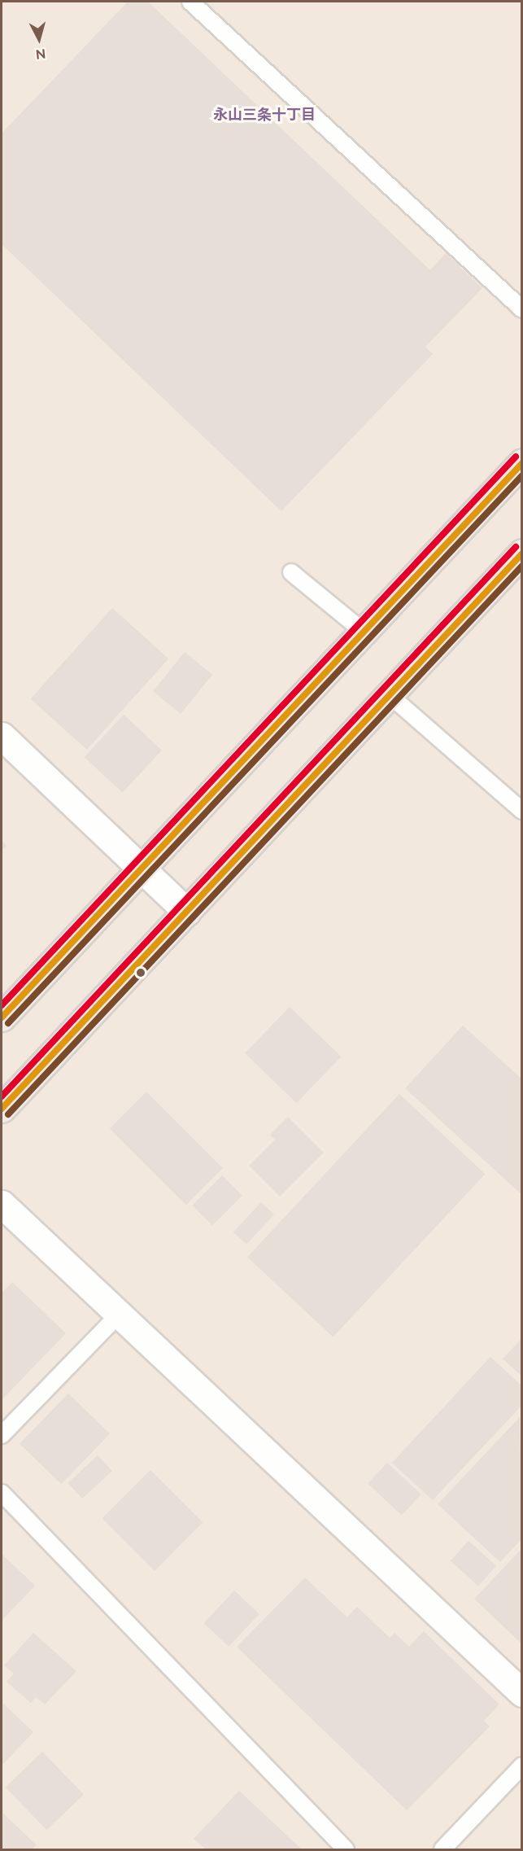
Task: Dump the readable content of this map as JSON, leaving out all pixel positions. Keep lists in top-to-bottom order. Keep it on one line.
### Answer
{"districts":["永山三条十丁目"],"north":"bottom"}
